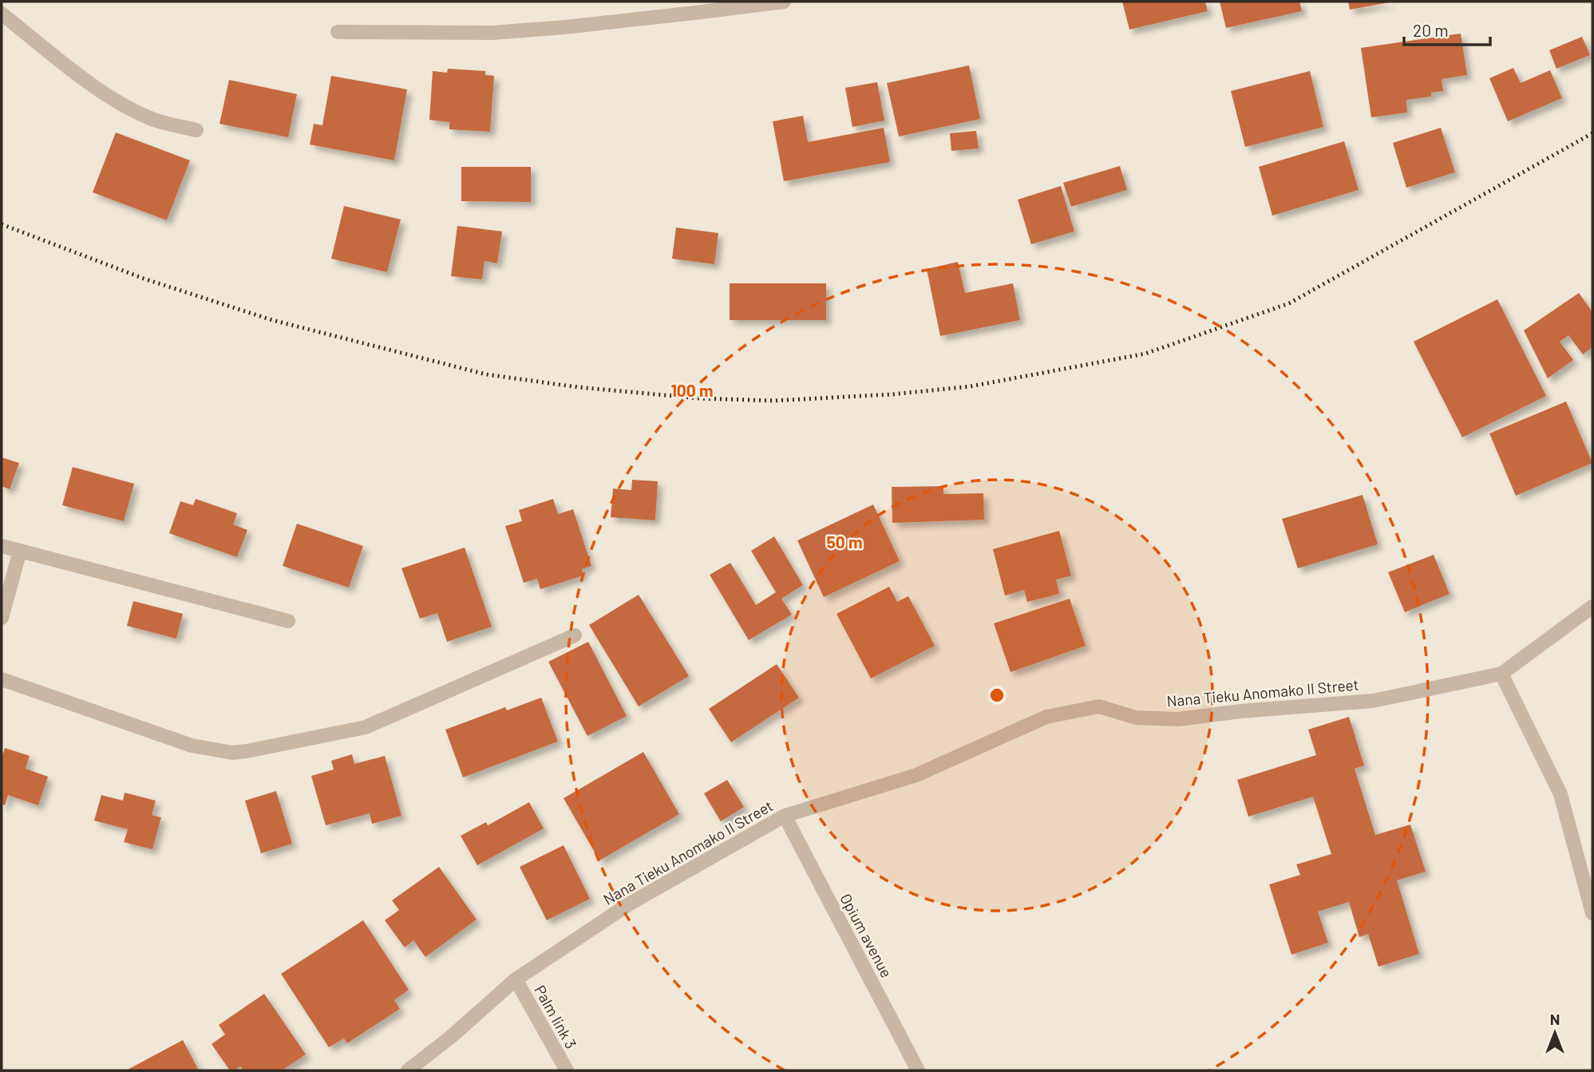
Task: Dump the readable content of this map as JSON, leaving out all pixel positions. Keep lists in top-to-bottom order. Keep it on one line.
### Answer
{"streets":{"street":["Nana Tieku Anomako II Street","Opium avenue","Palm link 3"]},"crossings":[["Nana Tieku Anomako II Street","Opium avenue"],["Nana Tieku Anomako II Street","Palm link 3"]],"scale_bar":"20 m","north":"top","rings":["100 m","50 m"]}
